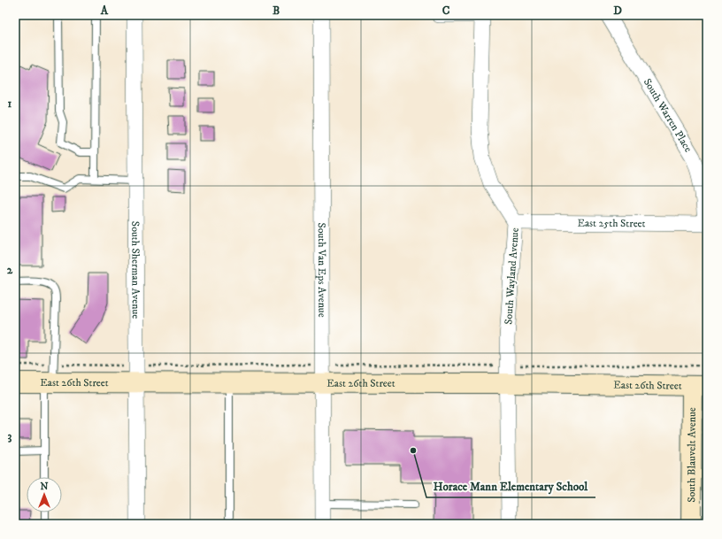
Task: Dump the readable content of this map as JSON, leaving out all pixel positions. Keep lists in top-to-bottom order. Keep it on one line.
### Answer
{"streets":{"main road":["East 26th Street","South Blauvelt Avenue"],"street":["South Warren Place","East 25th Street","South Sherman Avenue","South Van Eps Avenue","South Wayland Avenue"]},"crossings":[["South Warren Place","East 25th Street"],["East 25th Street","South Wayland Avenue"],["South Sherman Avenue","East 26th Street"],["South Van Eps Avenue","East 26th Street"],["South Wayland Avenue","East 26th Street"],["East 26th Street","South Blauvelt Avenue"]],"places":["Horace Mann Elementary School"],"north":"top","grid":{"columns":["A","B","C","D"],"rows":["1","2","3"]}}
